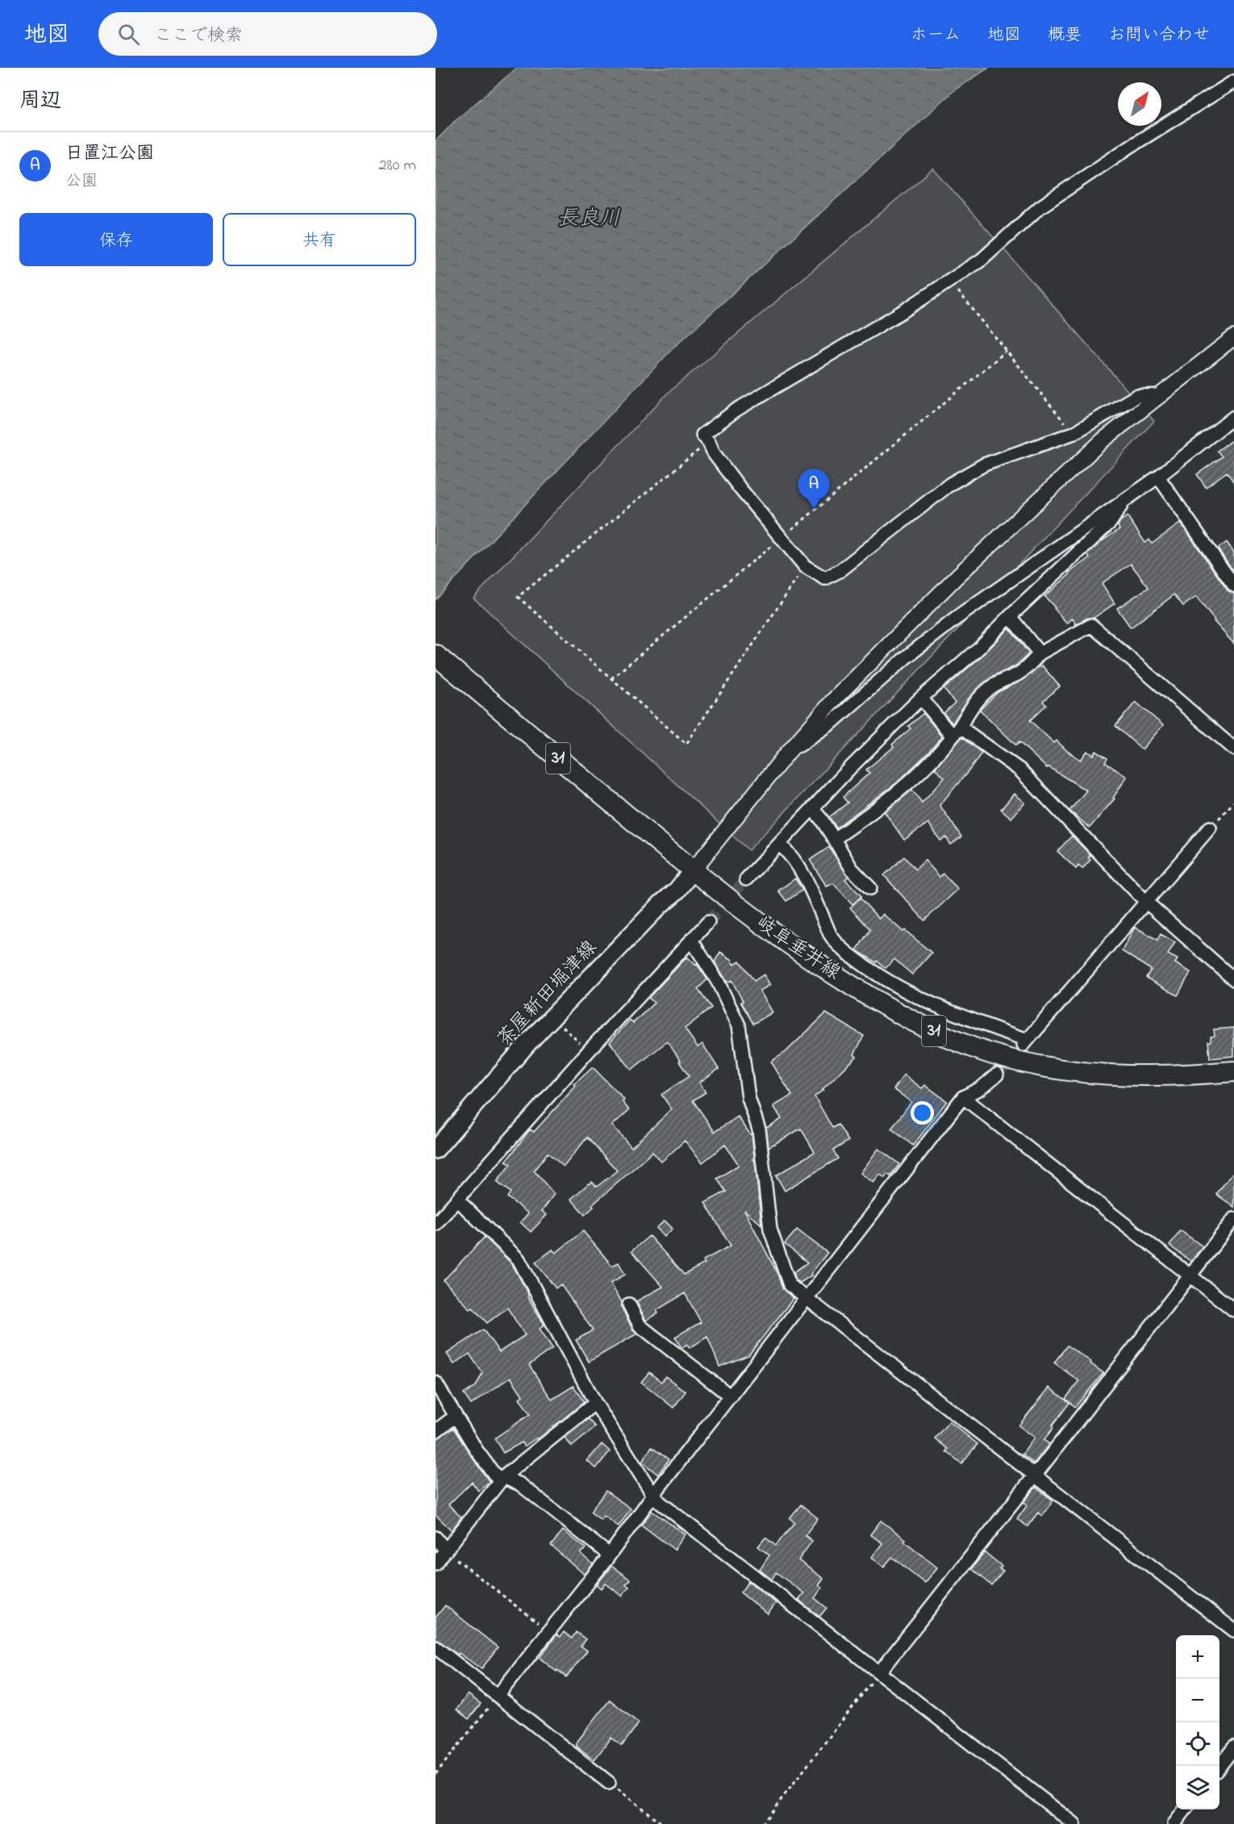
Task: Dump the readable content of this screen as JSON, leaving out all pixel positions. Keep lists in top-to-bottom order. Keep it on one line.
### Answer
{"streets":{"main road":["31","岐阜垂井線","茶屋新田堀津線"]},"crossings":[["岐阜垂井線","茶屋新田堀津線"]],"water":["長良川"],"north":"top right","page":{"header":"地図","search":"ここで検索","nav":["ホーム","地図","概要","お問い合わせ"],"heading":"周辺","list":[{"mark":"A","name":"日置江公園","note":"公園","value":"280 m"}],"buttons":["保存","共有"],"pins":"A","map_buttons":["+","−"]}}
